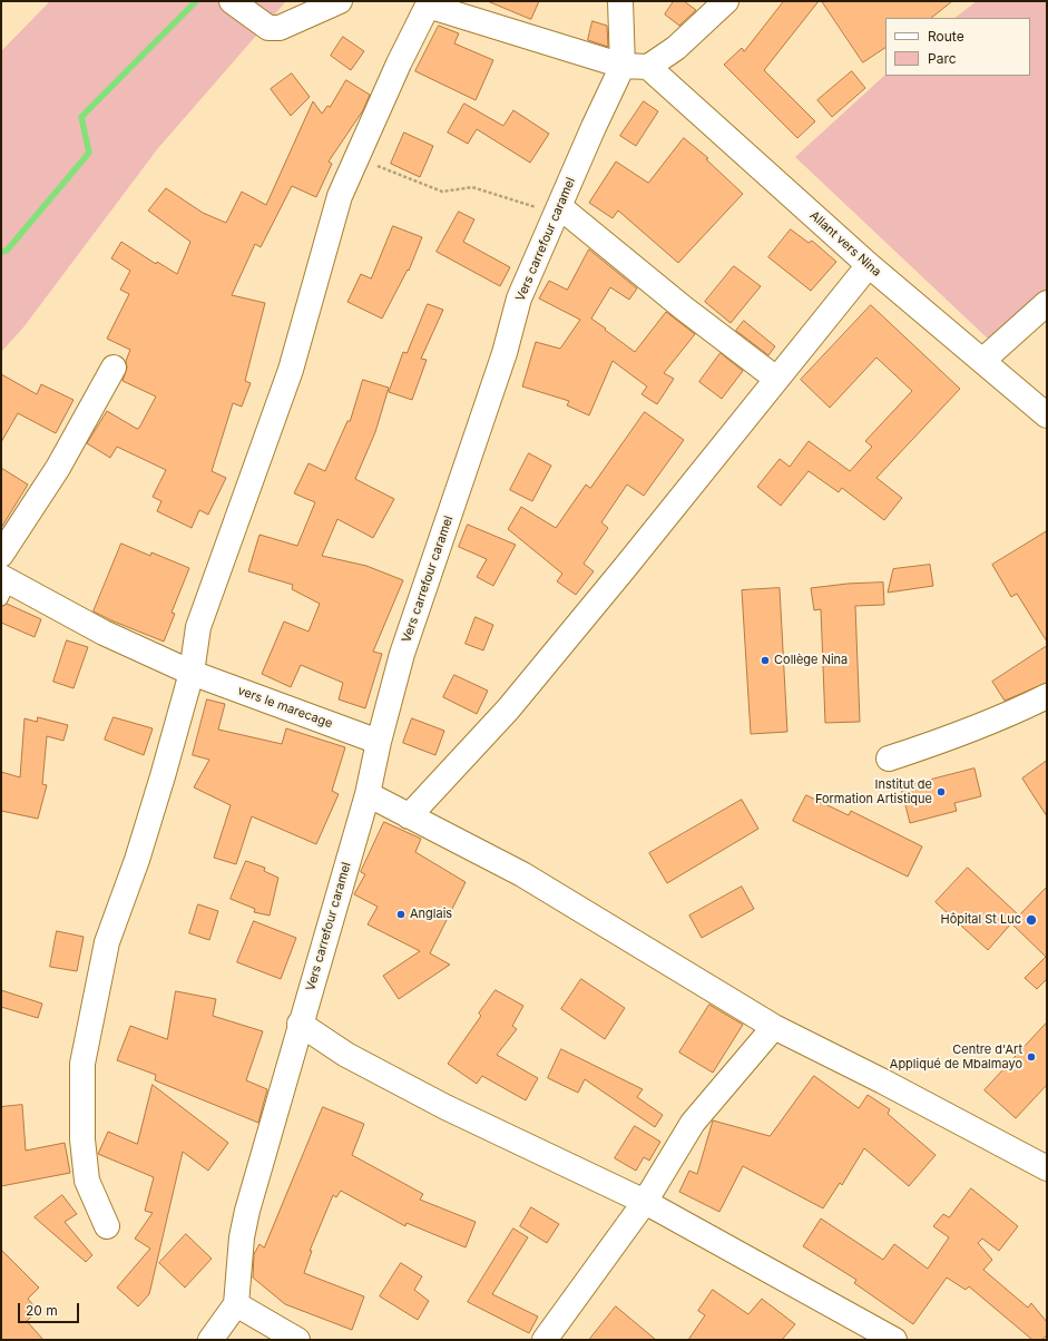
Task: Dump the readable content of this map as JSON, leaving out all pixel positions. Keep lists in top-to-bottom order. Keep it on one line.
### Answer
{"streets":{"street":["Vers carrefour caramel","Allant vers Nina","vers le marecage"]},"crossings":[["Vers carrefour caramel","vers le marecage"]],"places":["Collège Nina","Institut de Formation Artistique","Anglais","Hôpital St Luc","Centre d'Art Appliqué de Mbalmayo"],"legend":["Route","Parc"],"scale_bar":"20 m"}
